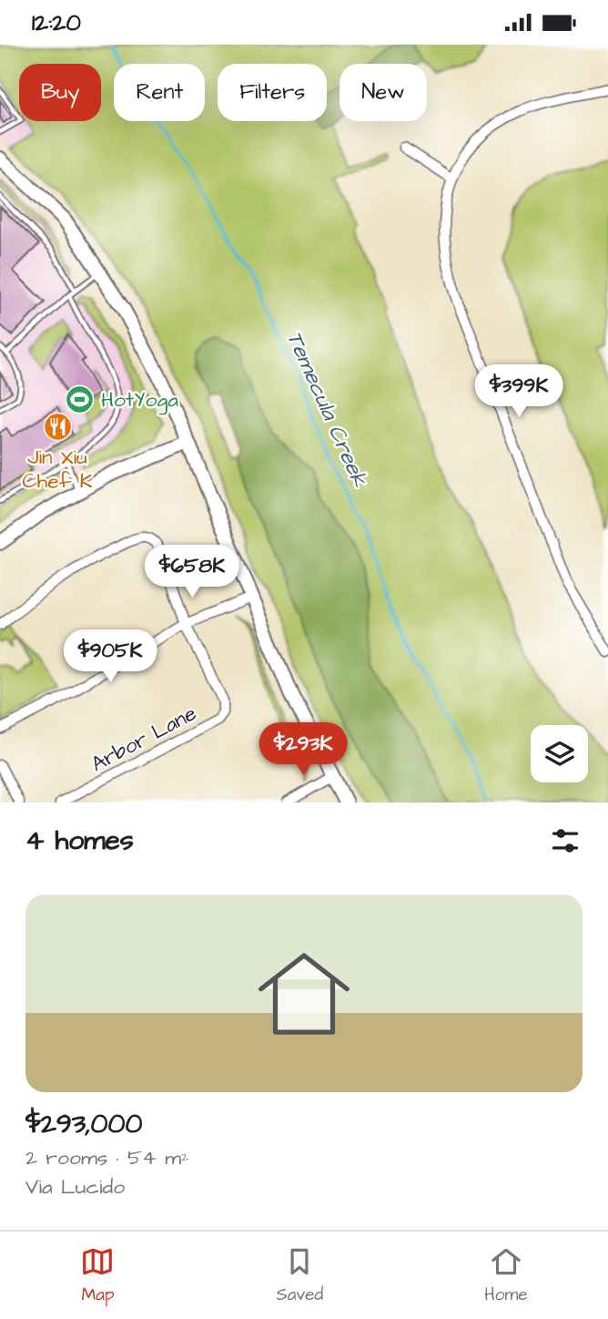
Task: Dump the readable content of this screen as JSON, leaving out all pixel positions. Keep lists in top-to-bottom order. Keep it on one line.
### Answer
{"streets":{"street":["Arbor Lane"]},"water":["Temecula Creek"],"places":{"sports":["HotYoga"],"restaurant":["Jin Xiu Chef K"]},"page":{"status":"12:20","chip":["Buy","Rent","Filters","New"],"price":["$399K","$658K","$905K","$293K"],"heading":"4 homes","list":[{"name":"$293,000","note":"2 rooms · 54 m² · Via Lucido"}],"tabs":["Map","Saved","Home"]}}
